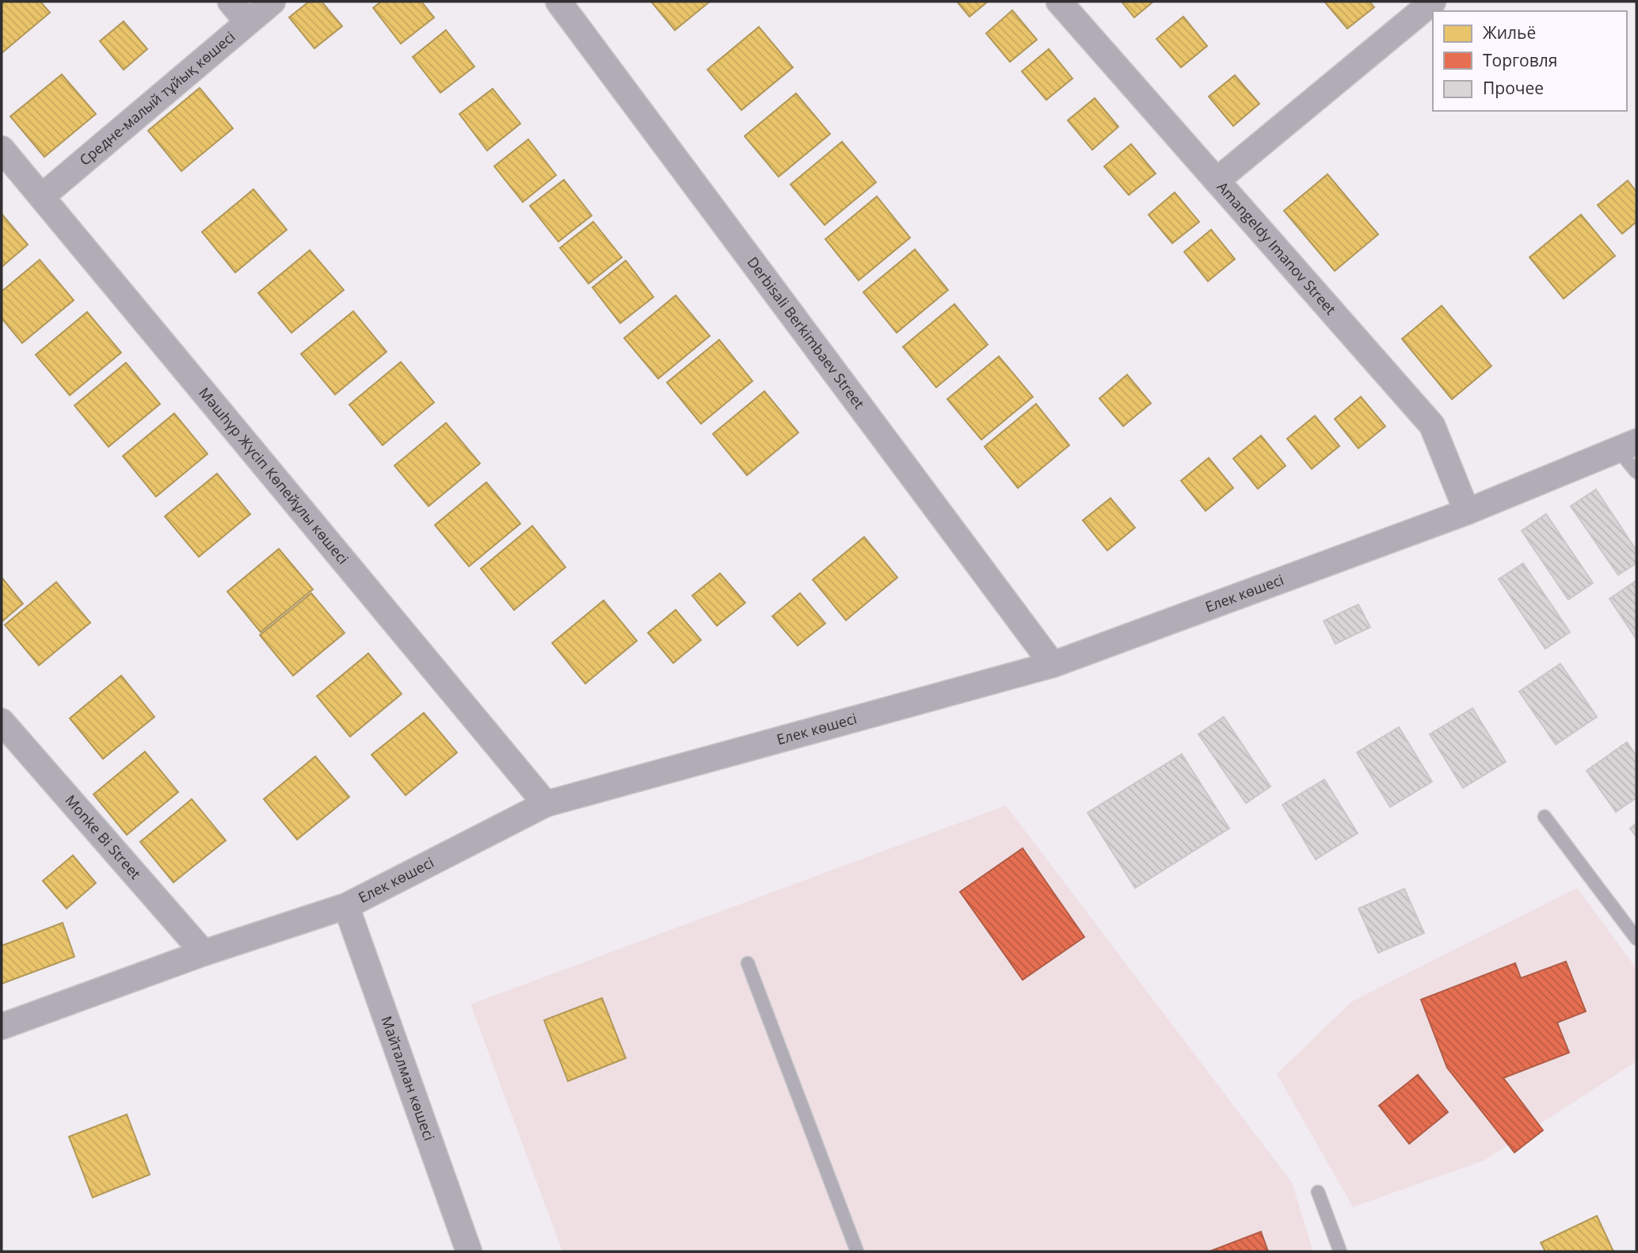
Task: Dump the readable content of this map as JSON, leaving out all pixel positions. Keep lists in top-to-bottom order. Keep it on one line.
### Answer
{"streets":{"street":["Средне-малый тұйық көшесі","Amangeldy Imanov Street","Derbisali Berkimbaev Street","Мәшһүр Жүсіп Көпейұлы көшесі","Елек көшесі","Monke Bi Street","Майталман көшесі"]},"crossings":[["Средне-малый тұйық көшесі","Мәшһүр Жүсіп Көпейұлы көшесі"],["Amangeldy Imanov Street","Елек көшесі"],["Derbisali Berkimbaev Street","Елек көшесі"],["Мәшһүр Жүсіп Көпейұлы көшесі","Елек көшесі"],["Елек көшесі","Monke Bi Street"],["Елек көшесі","Майталман көшесі"]],"legend":["Жильё","Торговля","Прочее"]}
